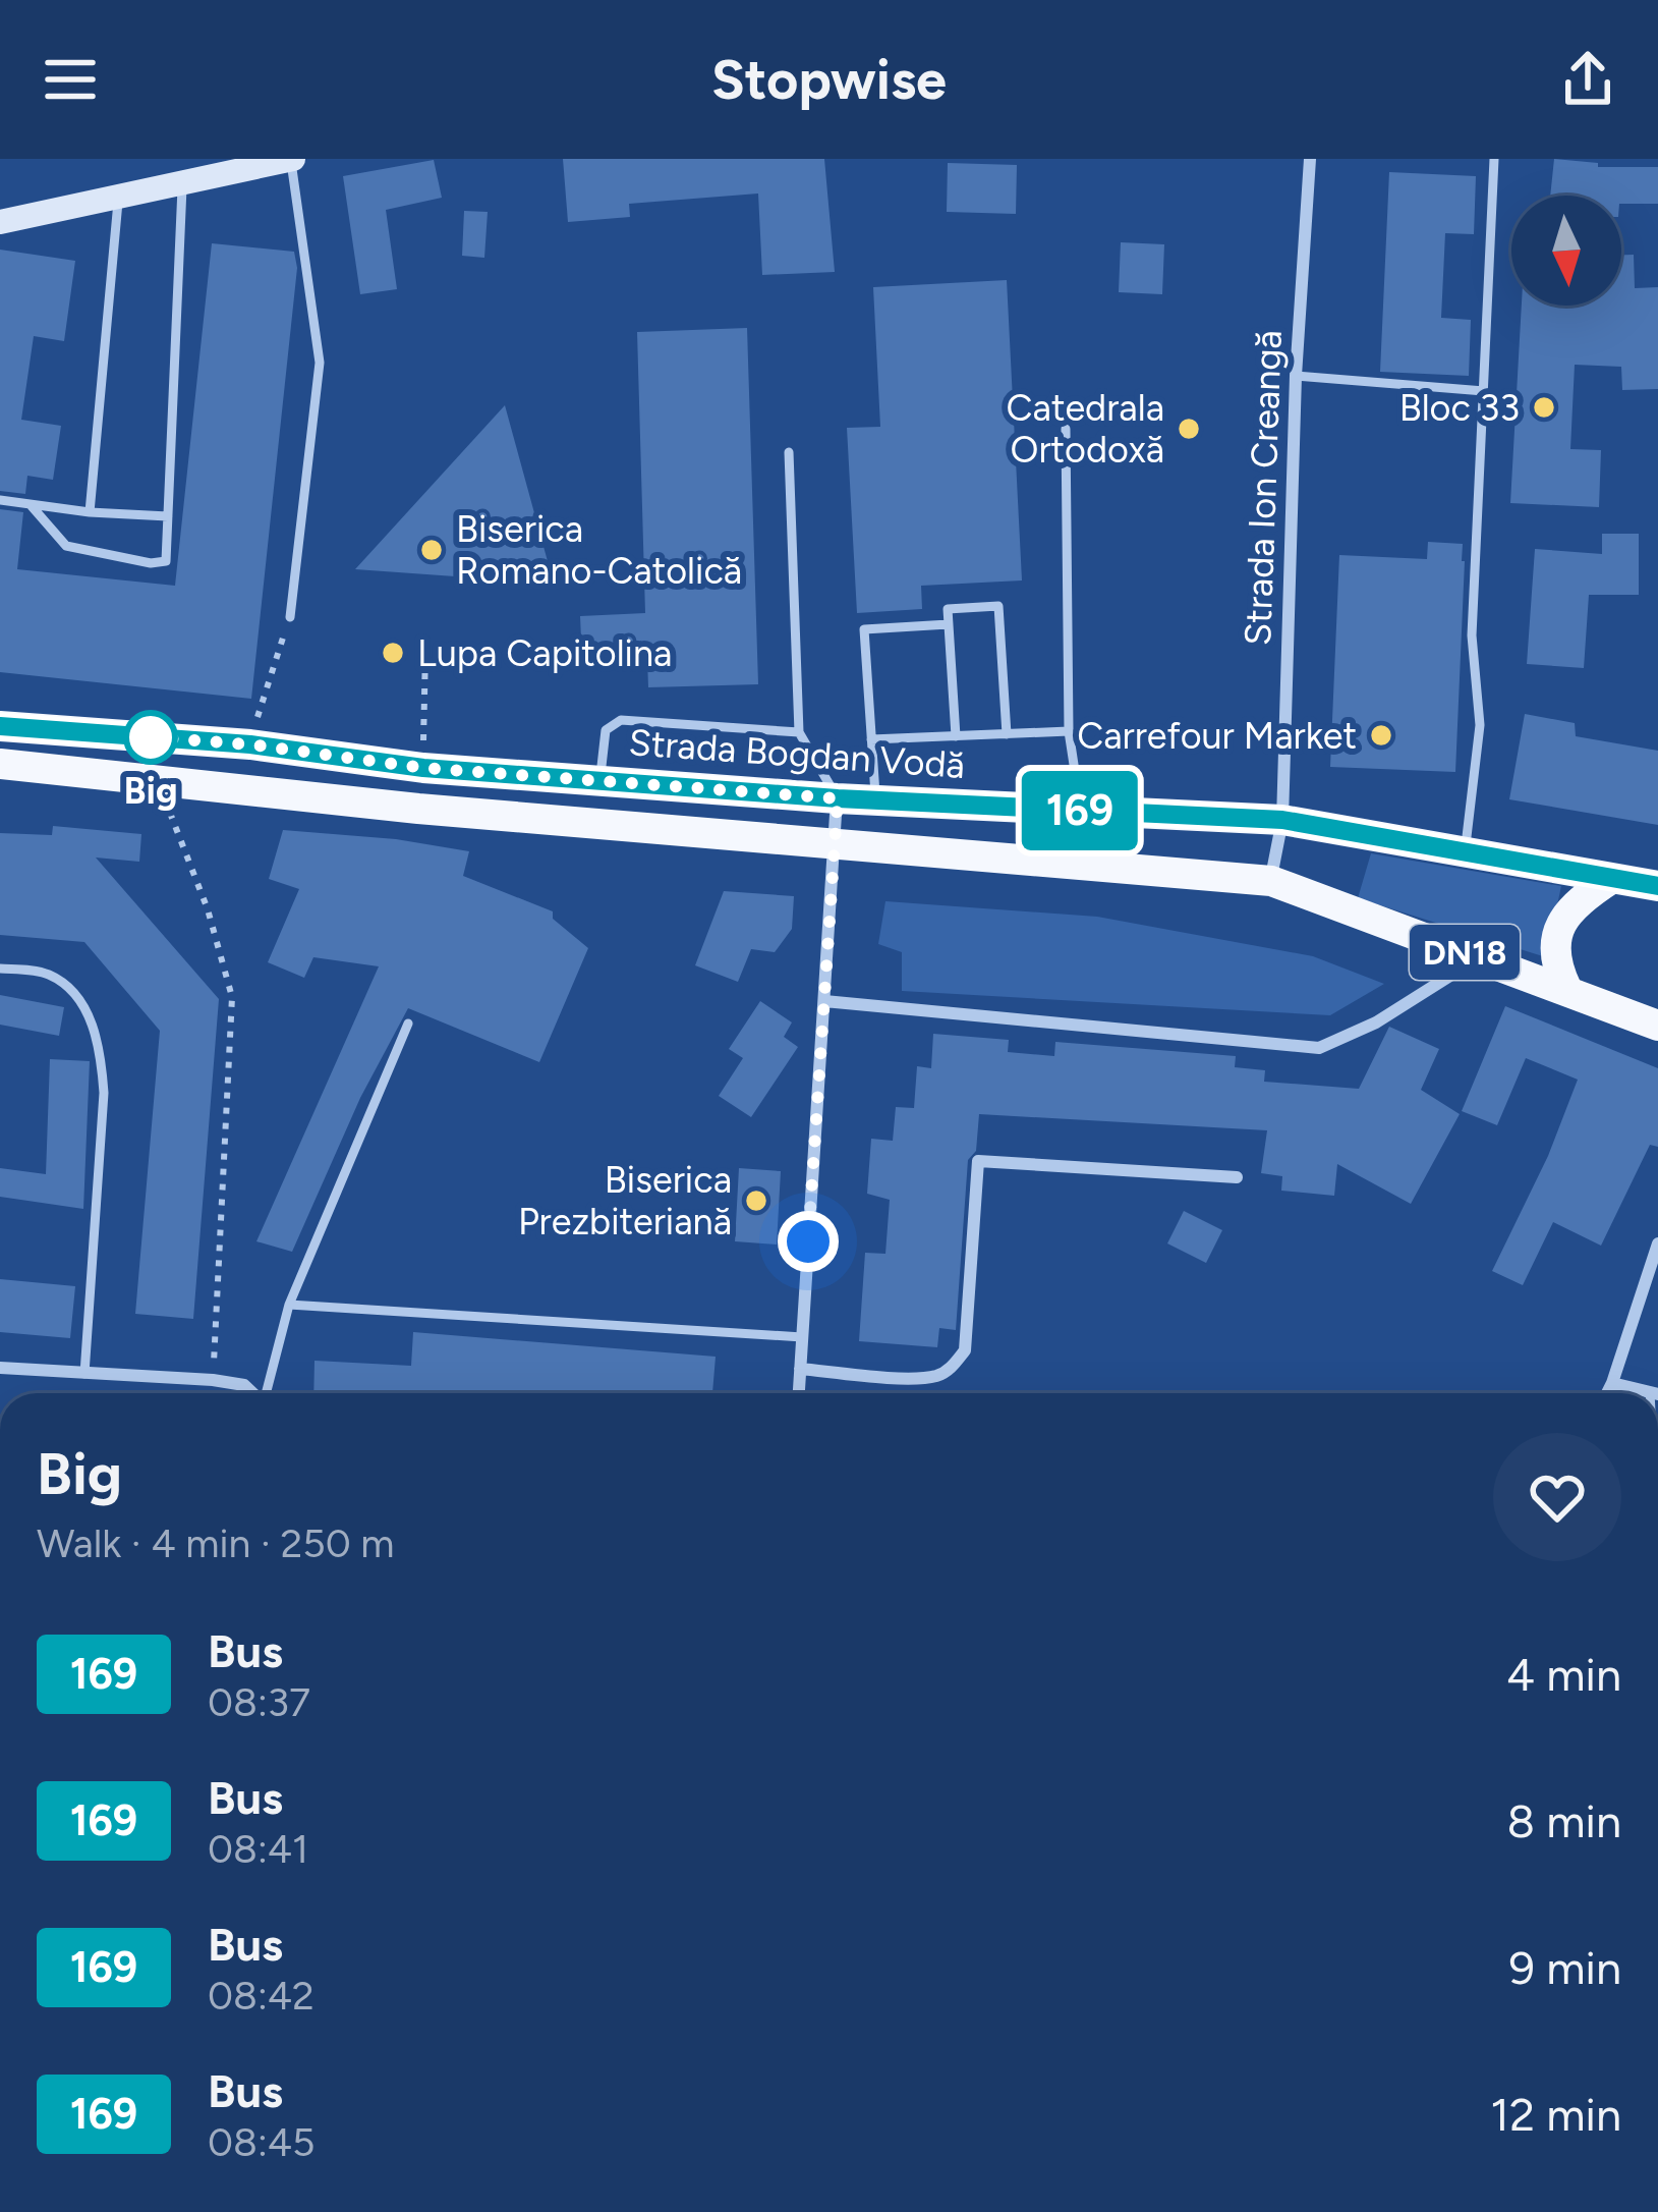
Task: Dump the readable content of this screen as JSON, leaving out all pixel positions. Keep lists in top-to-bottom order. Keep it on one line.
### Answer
{"streets":{"main road":["Strada Bogdan Vodă","DN18"],"street":["Strada Ion Creangă"]},"crossings":[["Strada Ion Creangă","Strada Bogdan Vodă"],["Strada Ion Creangă","DN18"]],"places":["Bloc 33","Catedrala Ortodoxă","Biserica Romano-Catolică","Lupa Capitolina","Carrefour Market","Big","Biserica Prezbiteriană"],"lines":["bus line 169"],"north":"bottom","page":{"header":"Stopwise","on_map":"169","heading":["Big","Walk · 4 min · 250 m"],"list":[{"mark":"169","name":"Bus","note":"08:37","value":"4 min"},{"mark":"169","name":"Bus","note":"08:41","value":"8 min"},{"mark":"169","name":"Bus","note":"08:42","value":"9 min"},{"mark":"169","name":"Bus","note":"08:45","value":"12 min"}]}}
